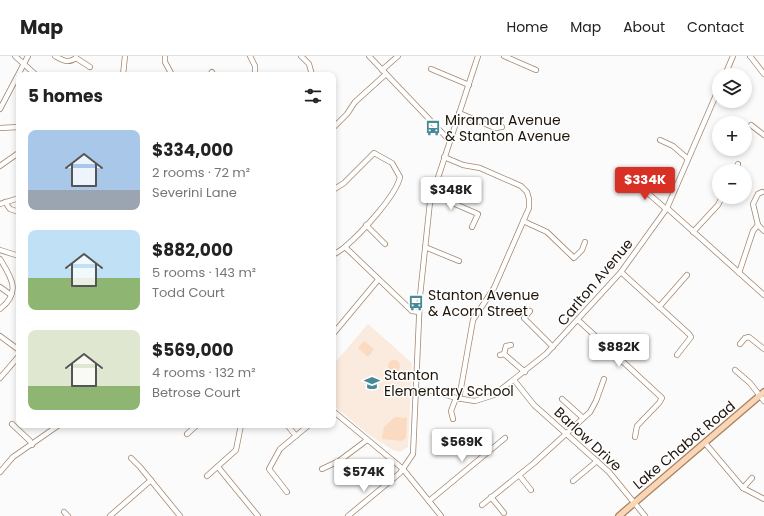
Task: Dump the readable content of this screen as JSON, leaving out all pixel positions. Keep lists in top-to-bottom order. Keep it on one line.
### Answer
{"streets":{"main road":["Lake Chabot Road"],"street":["Carlton Avenue","Barlow Drive"]},"crossings":[["Carlton Avenue","Barlow Drive"],["Barlow Drive","Lake Chabot Road"]],"places":{"bus stop":["Miramar Avenue & Stanton Avenue","Stanton Avenue & Acorn Street"],"school or university":["Stanton Elementary School"]},"page":{"header":"Map","nav":["Home","Map","About","Contact"],"map_buttons":["+","−"],"heading":"5 homes","list":[{"name":"$334,000","note":"2 rooms · 72 m² · Severini Lane"},{"name":"$882,000","note":"5 rooms · 143 m² · Todd Court"},{"name":"$569,000","note":"4 rooms · 132 m² · Betrose Court"}],"price":["$334K","$348K","$882K","$569K","$574K"]}}
